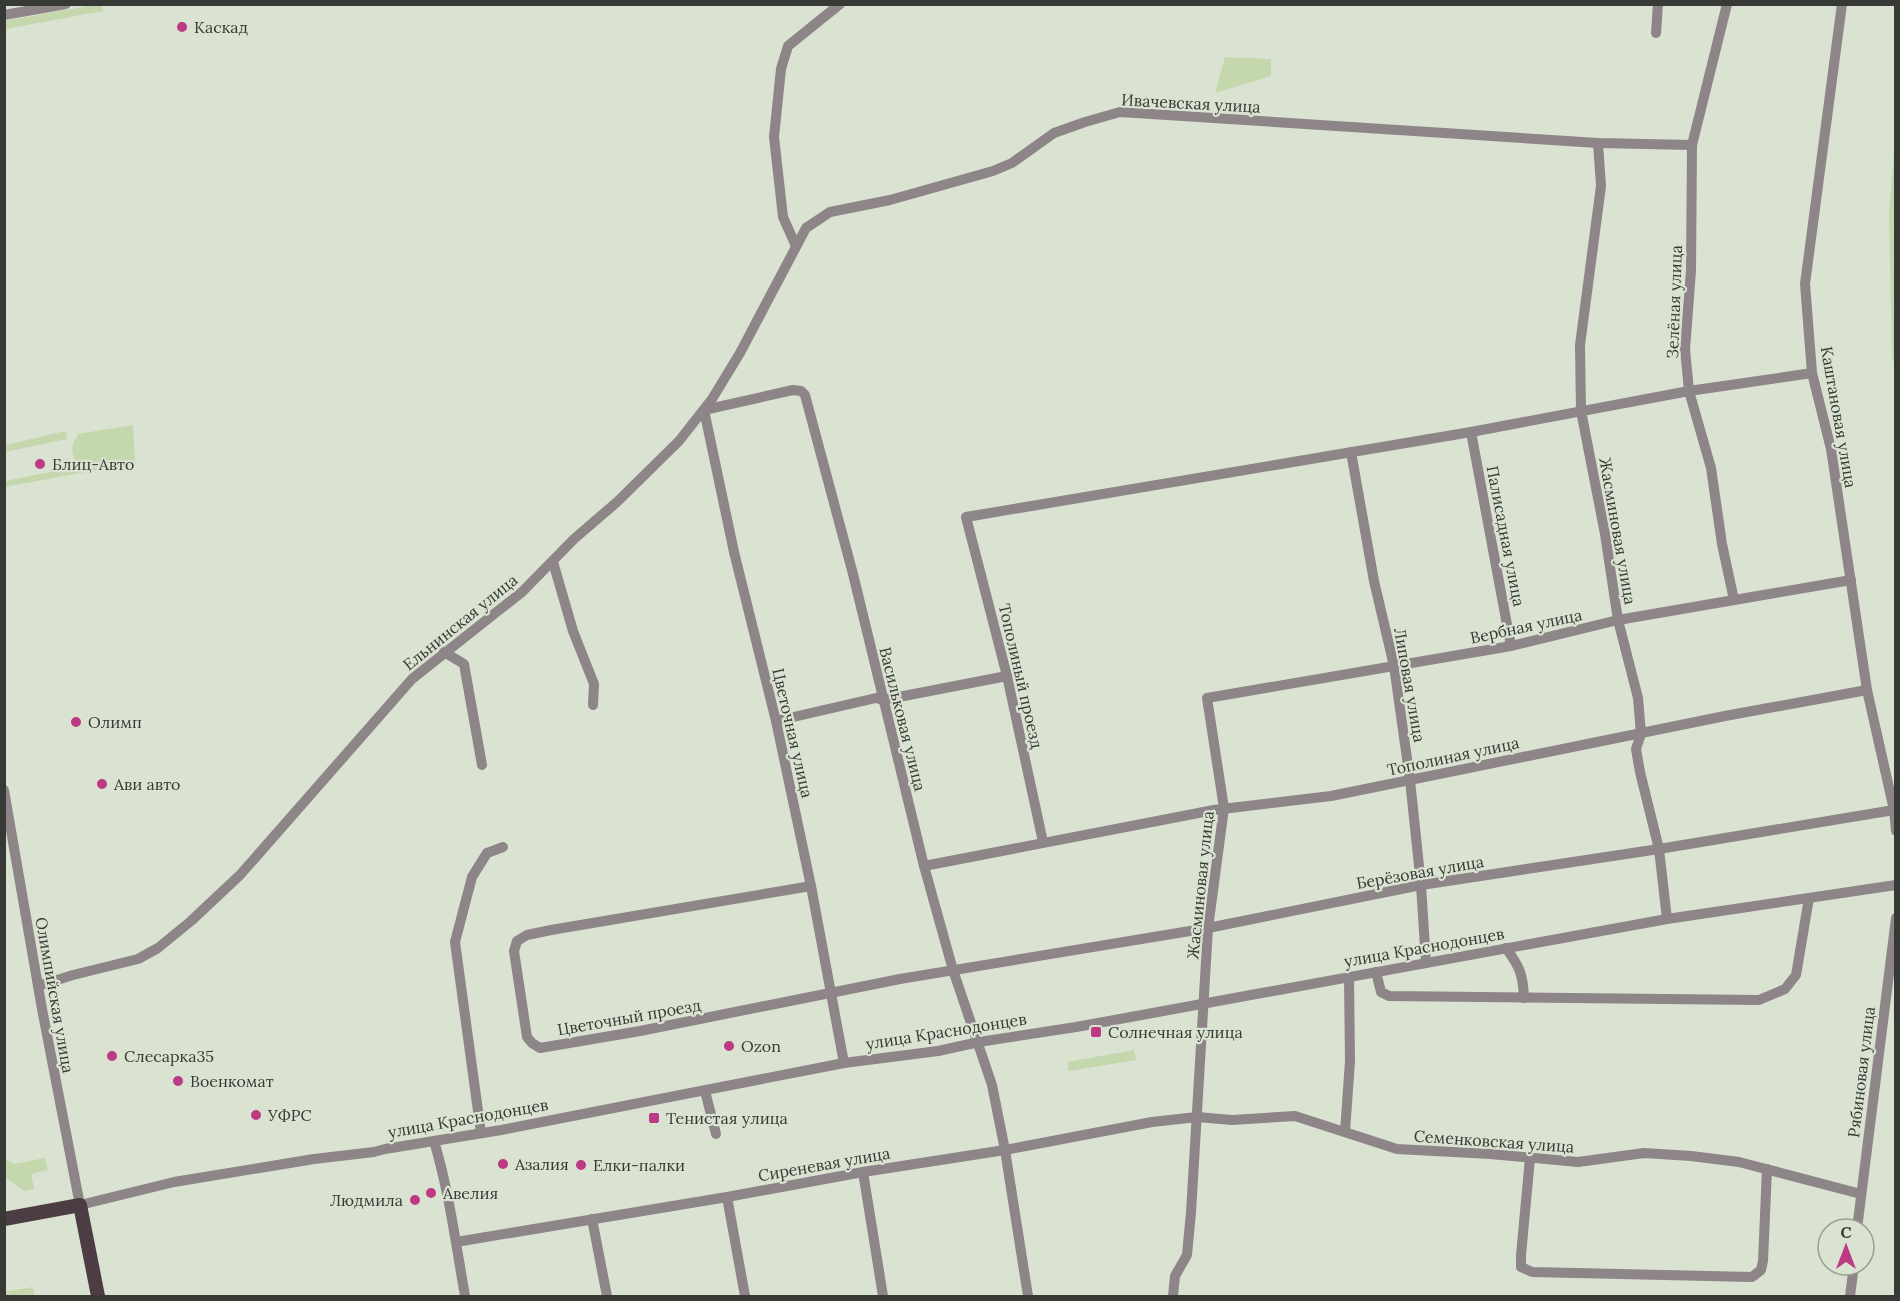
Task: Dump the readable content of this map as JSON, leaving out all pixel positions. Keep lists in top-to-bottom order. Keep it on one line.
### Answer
{"streets":{"main road":["улица Краснодонцев"],"street":["Ивачевская улица","Зелёная улица","Каштановая улица","Жасминовая улица","Палисадная улица","Ельнинская улица","Вербная улица","Тополиный проезд","Липовая улица","Васильковая улица","Цветочная улица","Тополиная улица","Берёзовая улица","Олимпийская улица","Цветочный проезд","Рябиновая улица","Семенковская улица","Сиреневая улица"]},"crossings":[["Ивачевская улица","Зелёная улица"],["Ивачевская улица","Жасминовая улица"],["Ивачевская улица","Ельнинская улица"],["Зелёная улица","Вербная улица"],["Каштановая улица","Вербная улица"],["Каштановая улица","Тополиная улица"],["Каштановая улица","Берёзовая улица"],["Жасминовая улица","Вербная улица"],["Жасминовая улица","Тополиная улица"],["Жасминовая улица","Берёзовая улица"],["Жасминовая улица","улица Краснодонцев"],["Жасминовая улица","Семенковская улица"],["Жасминовая улица","Сиреневая улица"],["Палисадная улица","Вербная улица"],["Ельнинская улица","Васильковая улица"],["Ельнинская улица","Цветочная улица"],["Ельнинская улица","Олимпийская улица"],["Вербная улица","Липовая улица"],["Тополиный проезд","Липовая улица"],["Тополиный проезд","Тополиная улица"],["Липовая улица","Тополиная улица"],["Липовая улица","Берёзовая улица"],["Липовая улица","улица Краснодонцев"],["Васильковая улица","Цветочная улица"],["Васильковая улица","Тополиная улица"],["Васильковая улица","Берёзовая улица"],["Васильковая улица","улица Краснодонцев"],["Васильковая улица","Цветочный проезд"],["Васильковая улица","Сиреневая улица"],["Цветочная улица","улица Краснодонцев"],["Цветочная улица","Цветочный проезд"],["Берёзовая улица","Цветочный проезд"],["улица Краснодонцев","Олимпийская улица"],["Рябиновая улица","Семенковская улица"],["Семенковская улица","Сиреневая улица"]],"places":{"other":["Каскад","Блиц-Авто","Олимп","Ави авто","Ozon","Слесарка35","Военкомат","УФРС","Азалия","Елки-палки","Авелия","Людмила"],"transit":["Солнечная улица","Тенистая улица"]},"north":"top"}
